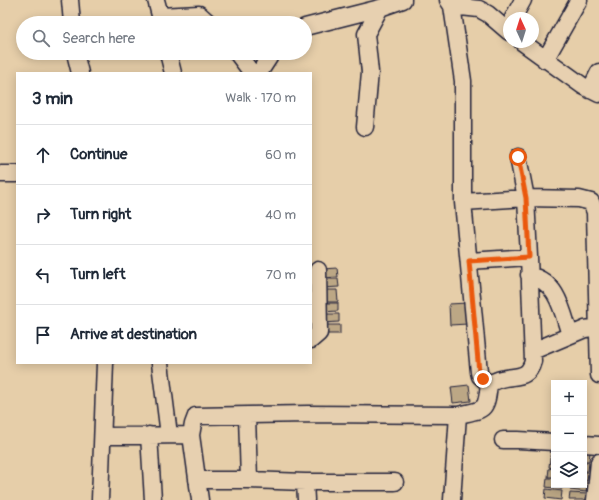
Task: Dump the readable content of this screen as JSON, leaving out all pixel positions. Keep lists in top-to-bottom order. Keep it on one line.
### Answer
{"north":"top","page":{"search":"Search here","heading":["3 min","Walk · 170 m"],"list":[["Continue","60 m"],["Turn right","40 m"],["Turn left","70 m"],"Arrive at destination"],"map_buttons":["+","−"]}}
